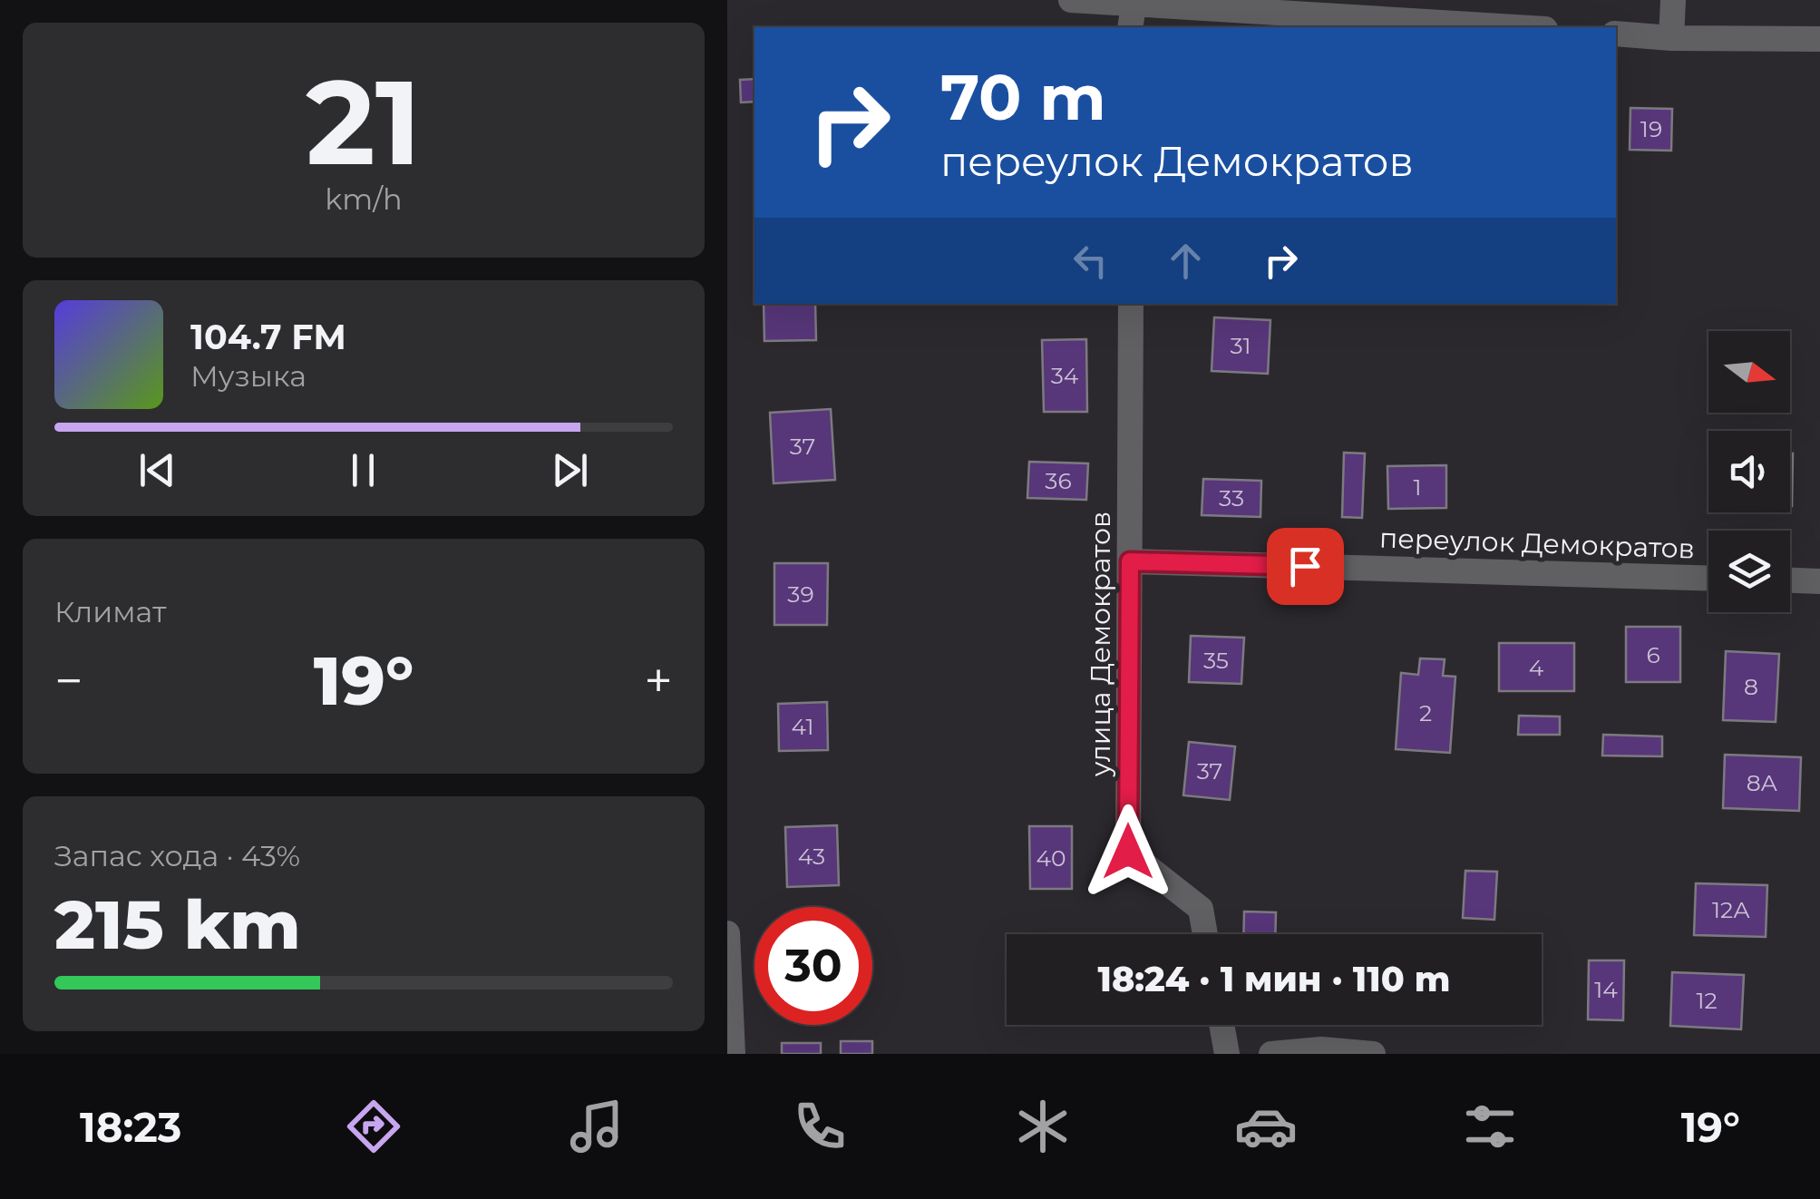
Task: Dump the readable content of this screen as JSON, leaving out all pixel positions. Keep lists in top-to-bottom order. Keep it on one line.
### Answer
{"streets":{"street":["переулок Демократов","улица Демократов"]},"crossings":[["переулок Демократов","улица Демократов"]],"house_numbers":["19","31","34","37","36","1","33","39","6","35","4","8","2","41","37","8А","43","40","12А","14","12"],"north":"right","page":{"tile":[["21","km/h"],"Климат",["Запас хода · 43%","215 km"]],"turn":["70 m","переулок Демократов"],"song":["104.7 FM","Музыка"],"heat":["−","19°","+"],"limit":"30","trip":"18:24 · 1 мин · 110 m","tabs":["18:23","19°"]}}
